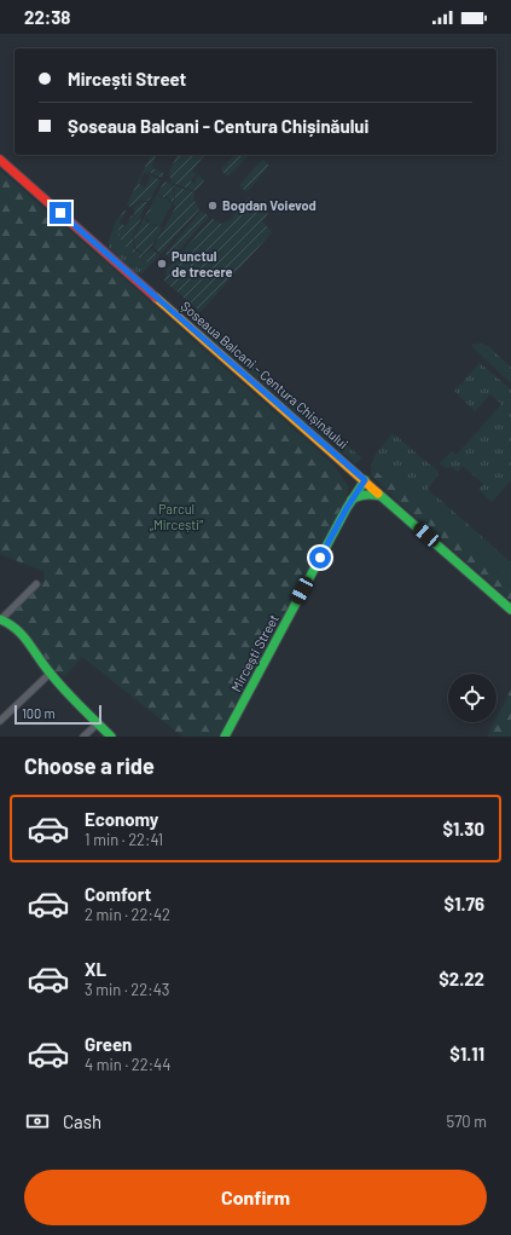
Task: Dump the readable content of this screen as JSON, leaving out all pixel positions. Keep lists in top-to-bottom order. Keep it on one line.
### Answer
{"streets":{"main road":["Șoseaua Balcani - Centura Chișinăului","Mircești Street"]},"crossings":[["Șoseaua Balcani - Centura Chișinăului","Mircești Street"]],"parks":["Parcul „Mircești”"],"places":["Bogdan Voievod","Punctul de trecere"],"scale_bar":"100 m","page":{"status":"22:38","banner":["Mircești Street","Șoseaua Balcani - Centura Chișinăului"],"scale":"100 m","heading":"Choose a ride","list":[{"name":"Economy","note":"1 min · 22:41","value":"$1.30"},{"name":"Comfort","note":"2 min · 22:42","value":"$1.76"},{"name":"XL","note":"3 min · 22:43","value":"$2.22"},{"name":"Green","note":"4 min · 22:44","value":"$1.11"}],"pay":["Cash","570 m"],"buttons":"Confirm"}}
